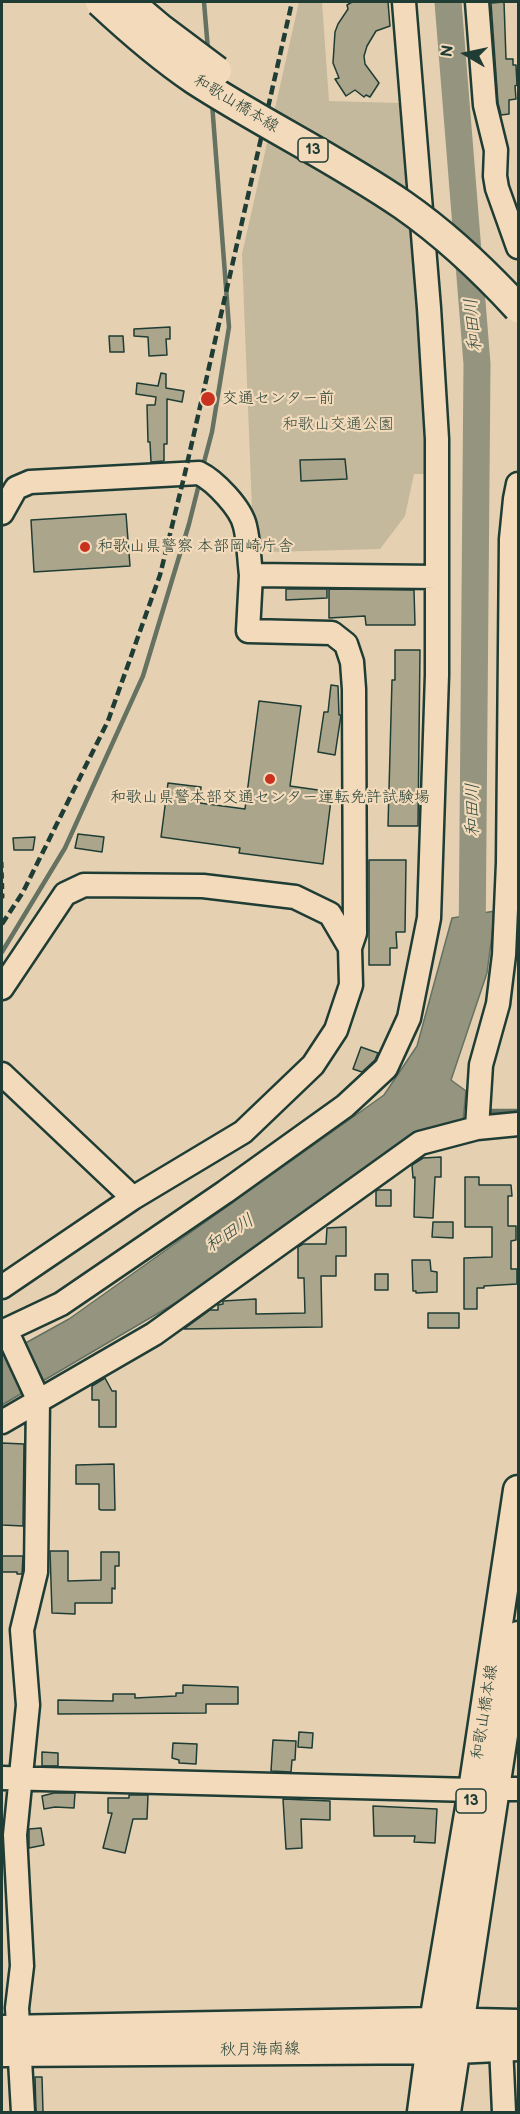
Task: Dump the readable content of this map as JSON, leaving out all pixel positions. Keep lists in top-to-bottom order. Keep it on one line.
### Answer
{"streets":{"main road":["和歌山橋本線","13","秋月海南線"]},"crossings":[["和歌山橋本線","秋月海南線"]],"water":["和田川"],"parks":["和歌山交通公園"],"places":["交通センター前","和歌山県警察 本部岡崎庁舎","和歌山県警本部交通センター運転免許試験場"],"north":"left"}
